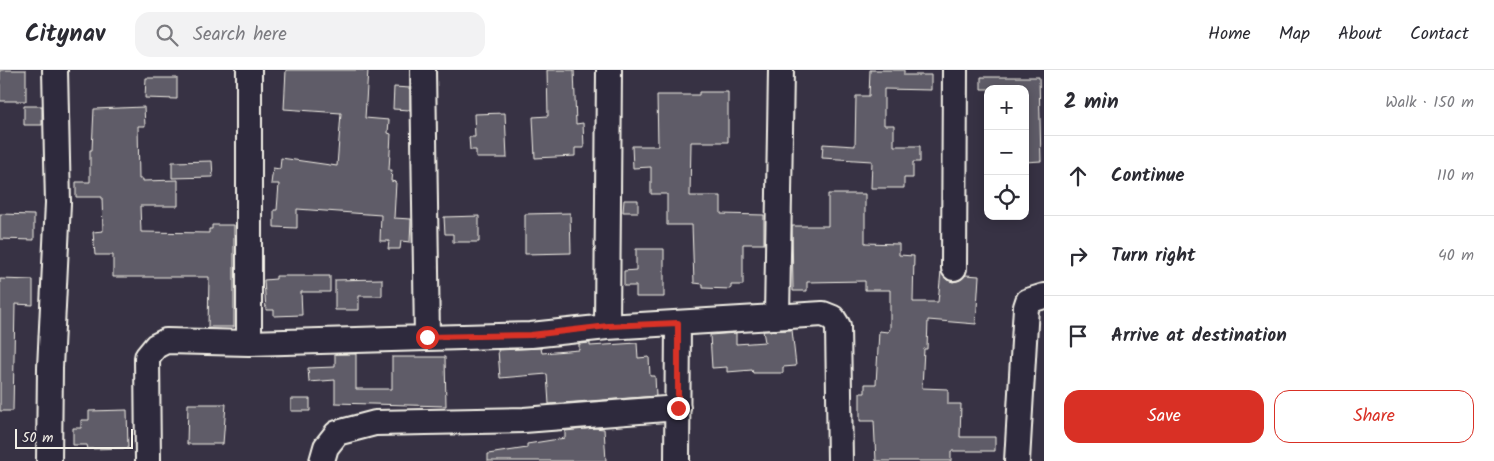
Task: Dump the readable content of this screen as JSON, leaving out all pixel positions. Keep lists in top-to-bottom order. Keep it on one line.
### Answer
{"scale_bar":"50 m","page":{"header":"Citynav","search":"Search here","nav":["Home","Map","About","Contact"],"heading":["2 min","Walk · 150 m"],"map_buttons":["+","−"],"list":[["Continue","110 m"],["Turn right","40 m"],"Arrive at destination"],"buttons":["Save","Share"],"scale":"50 m"}}
